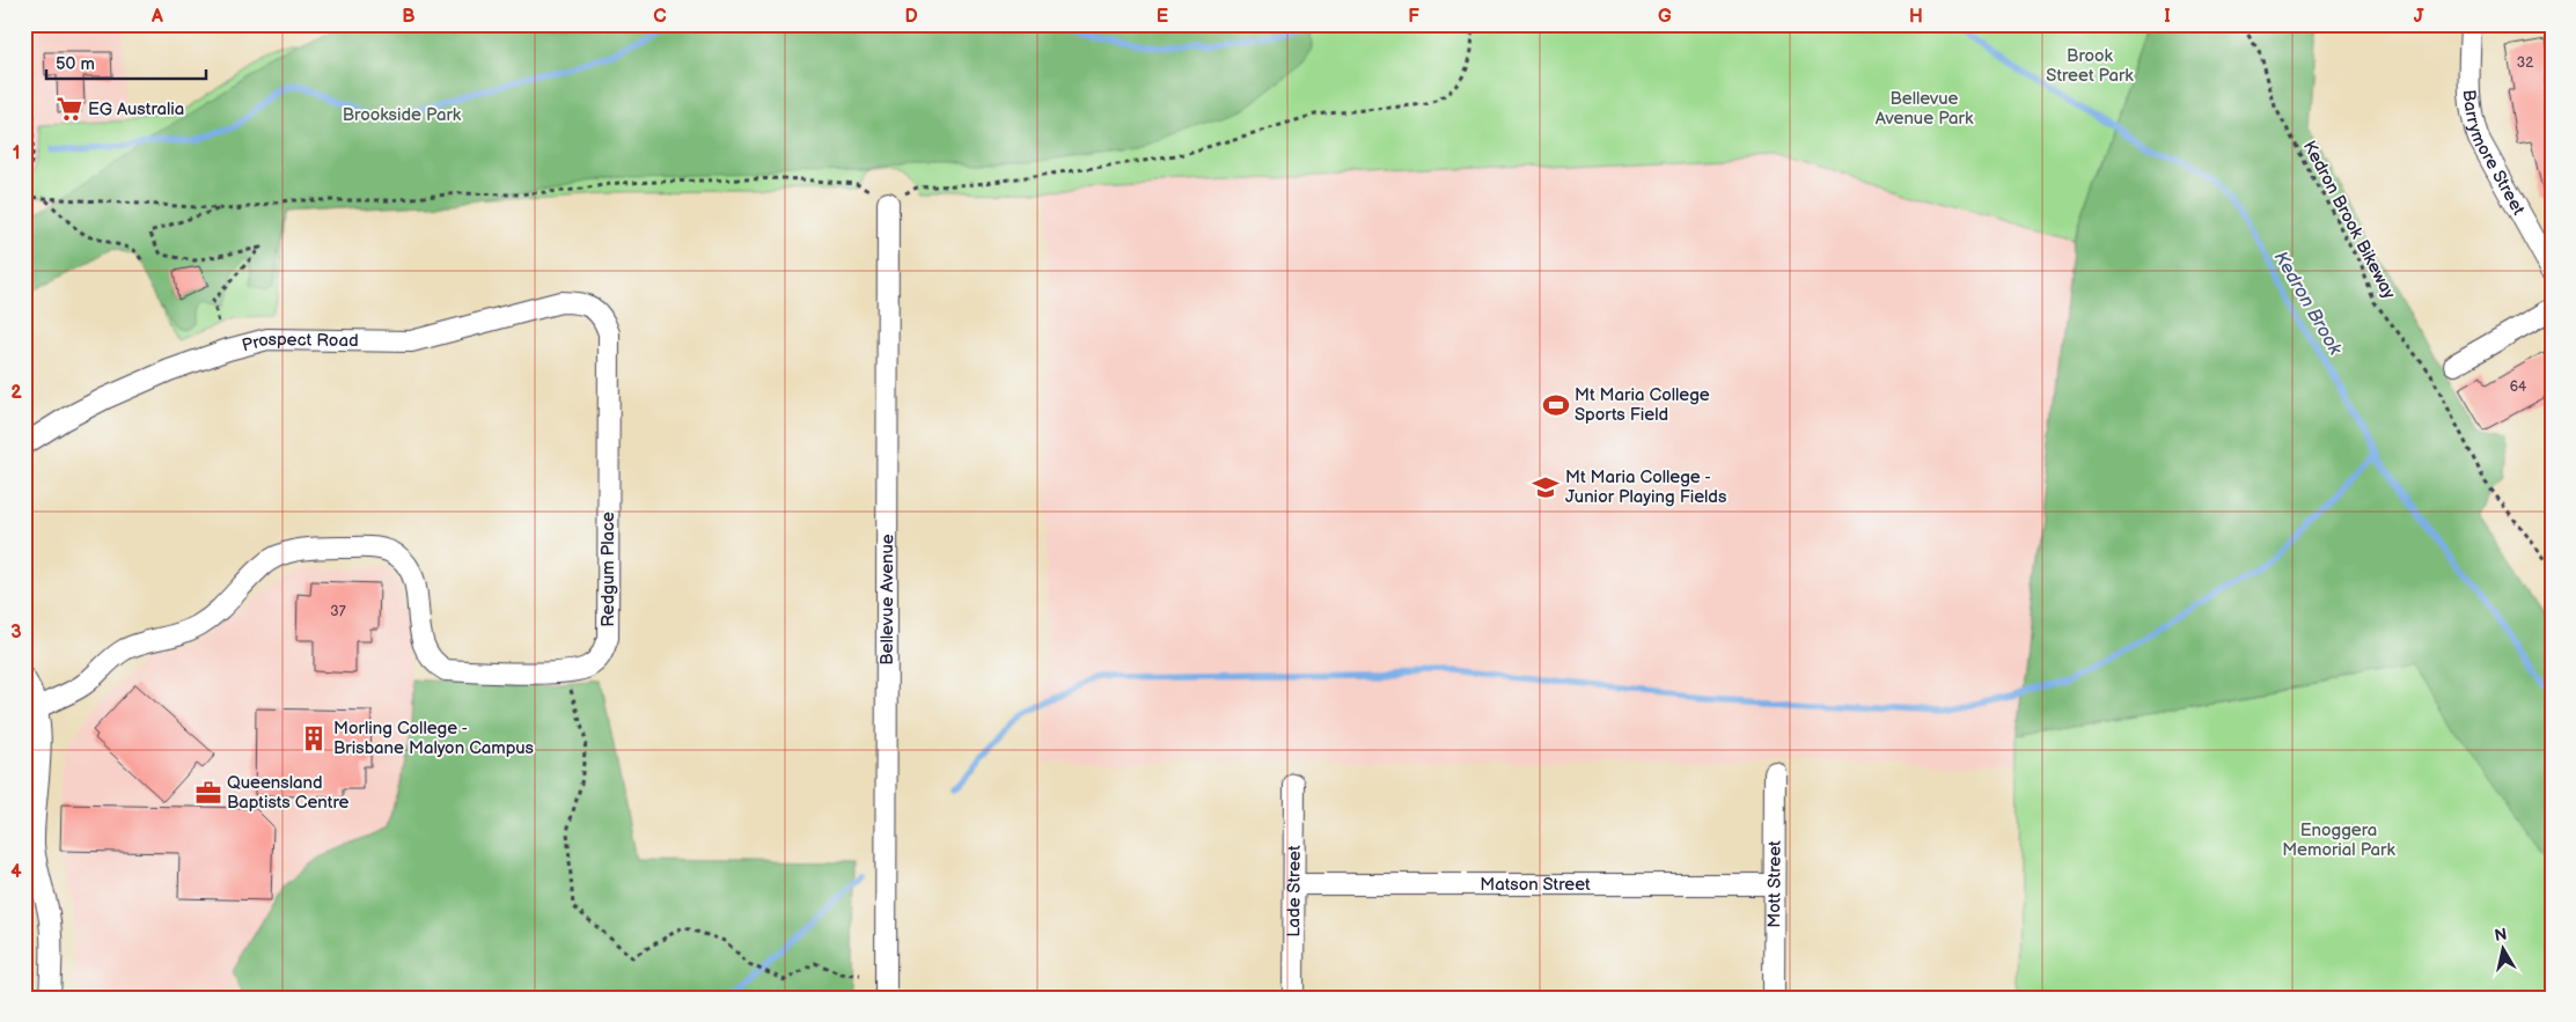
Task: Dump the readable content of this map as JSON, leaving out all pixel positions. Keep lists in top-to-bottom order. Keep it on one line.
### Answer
{"streets":{"street":["Barrymore Street","Prospect Road","Redgum Place","Bellevue Avenue","Mott Street","Matson Street","Lade Street"],"path":["Kedron Brook Bikeway"]},"crossings":[["Prospect Road","Redgum Place"],["Mott Street","Matson Street"],["Matson Street","Lade Street"]],"water":["Kedron Brook"],"parks":["Brook Street Park","Bellevue Avenue Park","Brookside Park","Enoggera Memorial Park"],"places":{"supermarket":["EG Australia"],"sports":["Mt Maria College Sports Field"],"school or university":["Mt Maria College - Junior Playing Fields"],"building":["Morling College - Brisbane Malyon Campus"],"office":["Queensland Baptists Centre"]},"house_numbers":["32","64","37"],"scale_bar":"50 m","north":"top","grid":{"columns":["A","B","C","D","E","F","G","H","I","J"],"rows":["1","2","3","4"]}}
